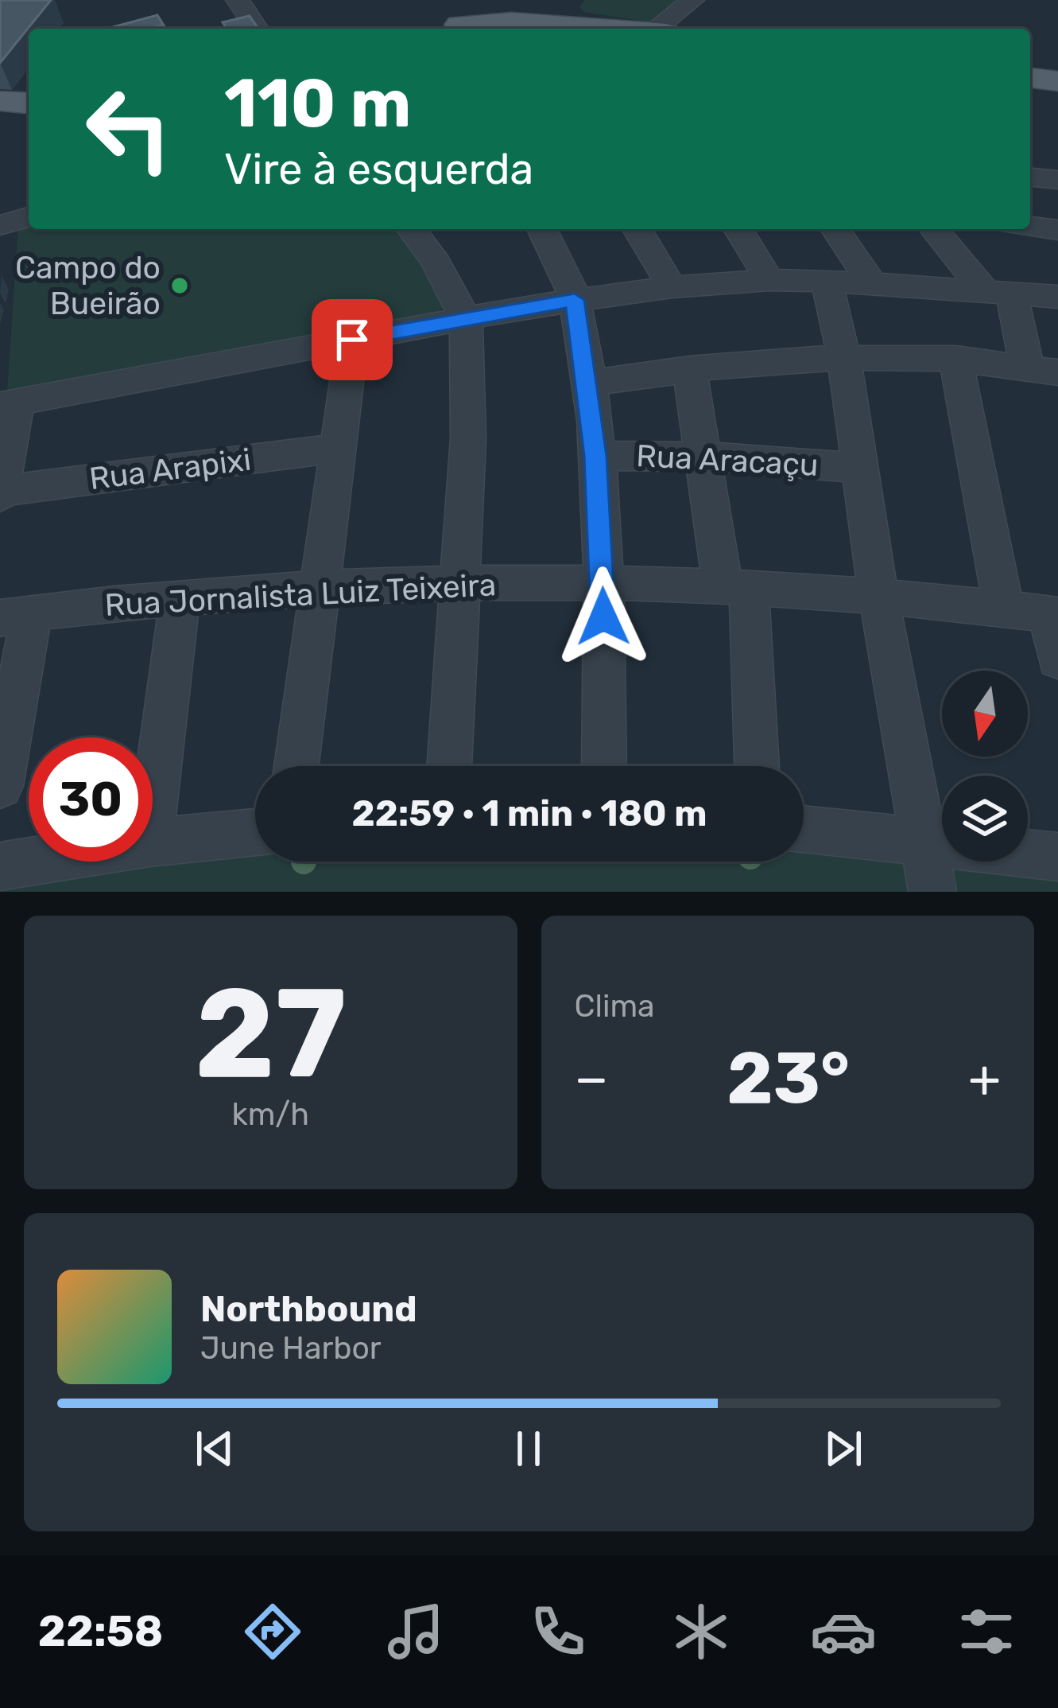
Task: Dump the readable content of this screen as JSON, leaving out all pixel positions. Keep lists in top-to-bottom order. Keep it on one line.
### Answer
{"streets":{"street":["Rua Aracaçu","Rua Arapixi","Rua Jornalista Luiz Teixeira"]},"places":["Campo do Bueirão"],"north":"bottom","page":{"turn":["110 m","Vire à esquerda"],"limit":"30","trip":"22:59 · 1 min · 180 m","tile":[["27","km/h"],"Clima"],"heat":["−","23°","+"],"song":["Northbound","June Harbor"],"tabs":"22:58"}}
